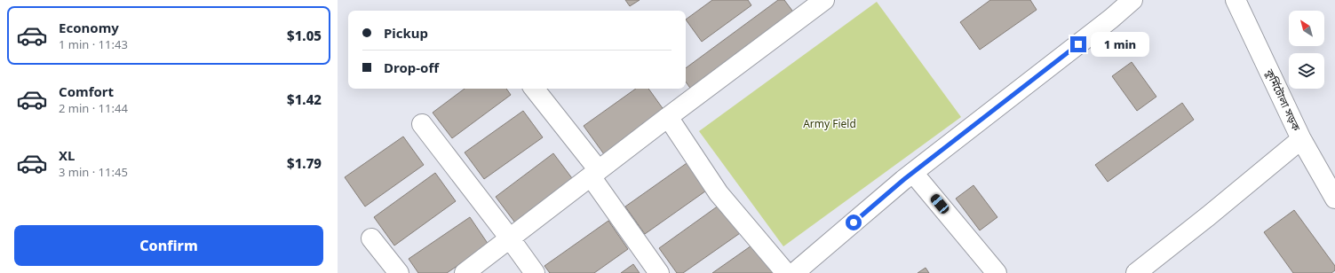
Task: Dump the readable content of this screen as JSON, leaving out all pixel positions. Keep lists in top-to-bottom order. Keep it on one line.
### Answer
{"streets":{"street":["কুর্মিটোলা সড়ক"]},"parks":["Army Field"],"north":"top left","page":{"list":[{"name":"Economy","note":"1 min · 11:43","value":"$1.05"},{"name":"Comfort","note":"2 min · 11:44","value":"$1.42"},{"name":"XL","note":"3 min · 11:45","value":"$1.79"}],"banner":["Pickup","Drop-off"],"bubble":"1 min","buttons":"Confirm"}}
